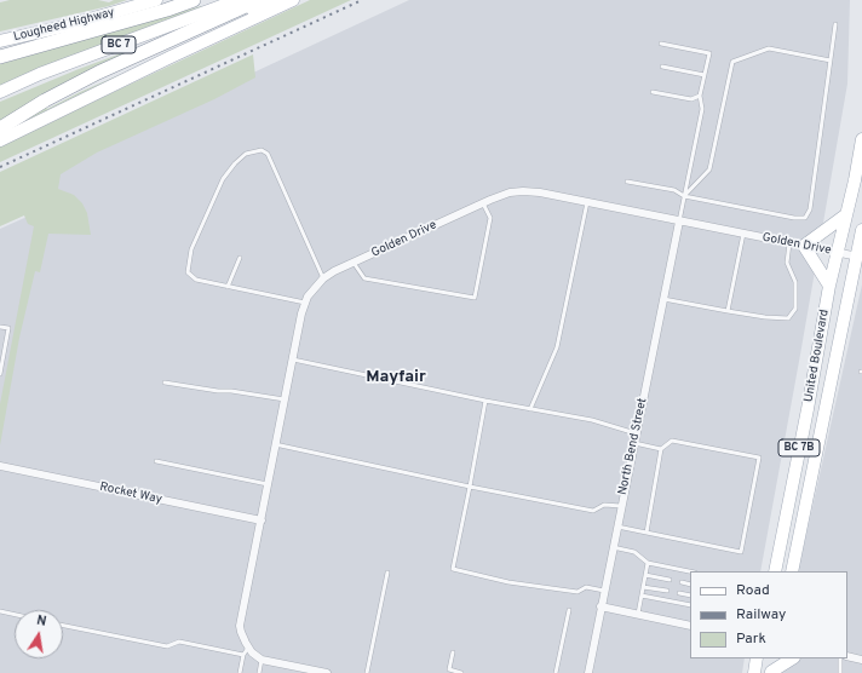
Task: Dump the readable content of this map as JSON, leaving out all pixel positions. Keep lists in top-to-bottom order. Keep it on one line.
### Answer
{"streets":{"main road":["Lougheed Highway","BC 7","United Boulevard","BC 7B"],"street":["Golden Drive","North Bend Street","Rocket Way"]},"crossings":[["Golden Drive","United Boulevard"],["Golden Drive","North Bend Street"],["Golden Drive","Rocket Way"]],"districts":["Mayfair"],"legend":["Road","Railway","Park"],"north":"top"}
